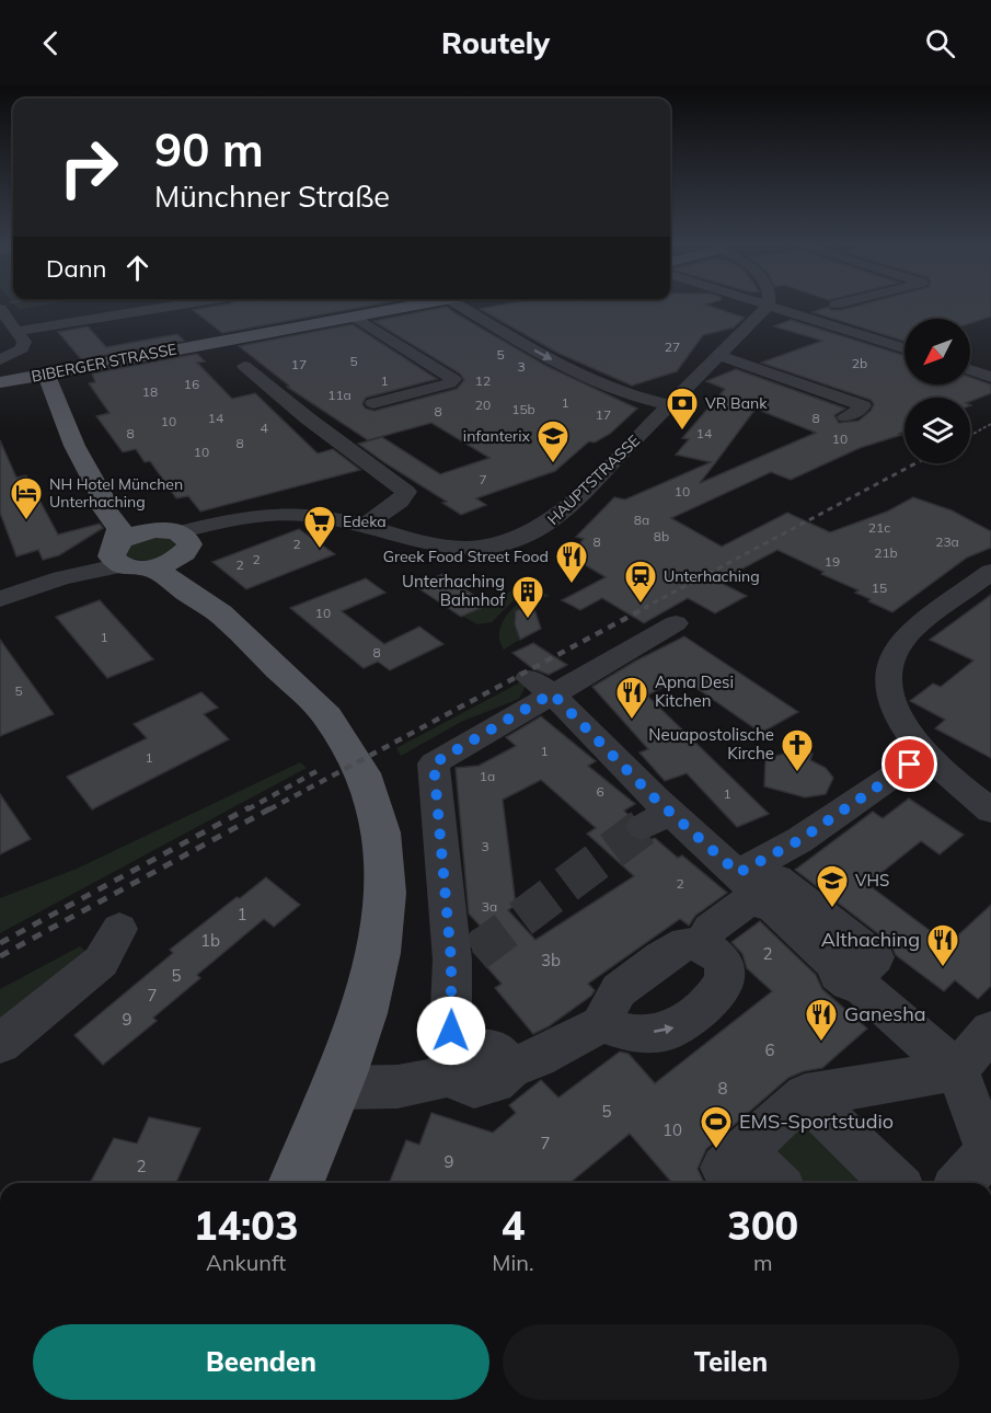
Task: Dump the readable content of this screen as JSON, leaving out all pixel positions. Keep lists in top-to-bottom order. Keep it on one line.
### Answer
{"streets":{"main road":["BIBERGER STRASSE"],"street":["HAUPTSTRASSE"]},"places":{"bank":["VR Bank"],"school or university":["infanterix","VHS"],"hotel":["NH Hotel München Unterhaching"],"supermarket":["Edeka"],"restaurant":["Greek Food Street Food","Apna Desi Kitchen","Althaching","Ganesha"],"station":["Unterhaching"],"building":["Unterhaching Bahnhof"],"church":["Neuapostolische Kirche"],"sports":["EMS-Sportstudio"]},"house_numbers":["27","5","5","2b","17","3","1","12","16","18","11a","1","20","15b","8","17","14","8","10","4","8","14","10","8","10","7","10","8a","21c","8b","8","23a","2","21b","2","19","2","15","10","1","8","5","1","1","1a","6","1","3","2","3a","1","1b","2","3b","5","7","9","6","8","5","10","7","9","2"],"north":"bottom left","page":{"header":"Routely","turn":["90 m","Münchner Straße"],"then":"Dann","eta":["14:03","Ankunft","4","Min.","300","m"],"buttons":["Beenden","Teilen"]}}
